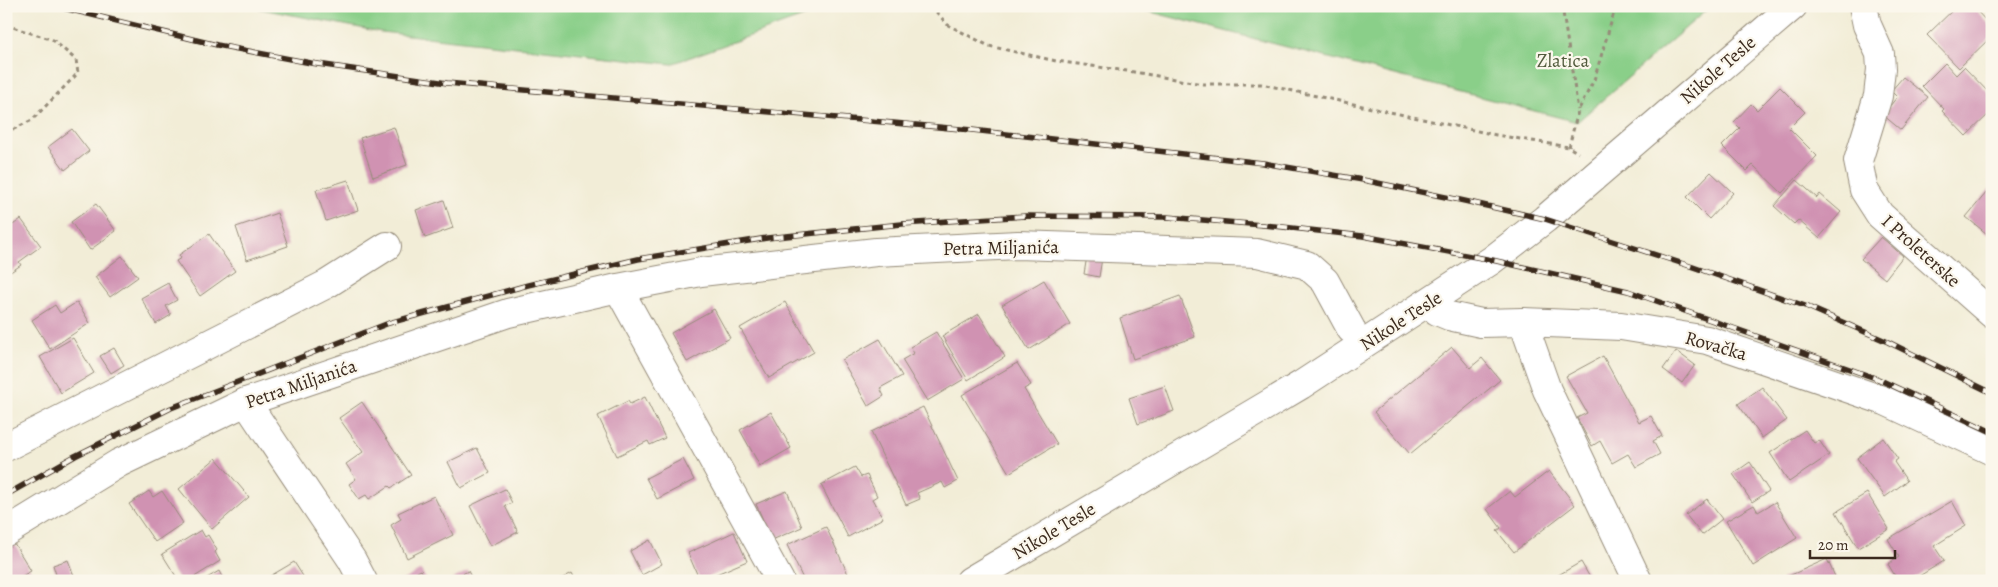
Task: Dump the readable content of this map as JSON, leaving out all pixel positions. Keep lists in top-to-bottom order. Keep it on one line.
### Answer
{"streets":{"street":["Nikole Tesle","Petra Miljanića","I Proleterske","Rovačka"]},"crossings":[["Nikole Tesle","Rovačka"]],"parks":["Zlatica"],"scale_bar":"20 m"}
